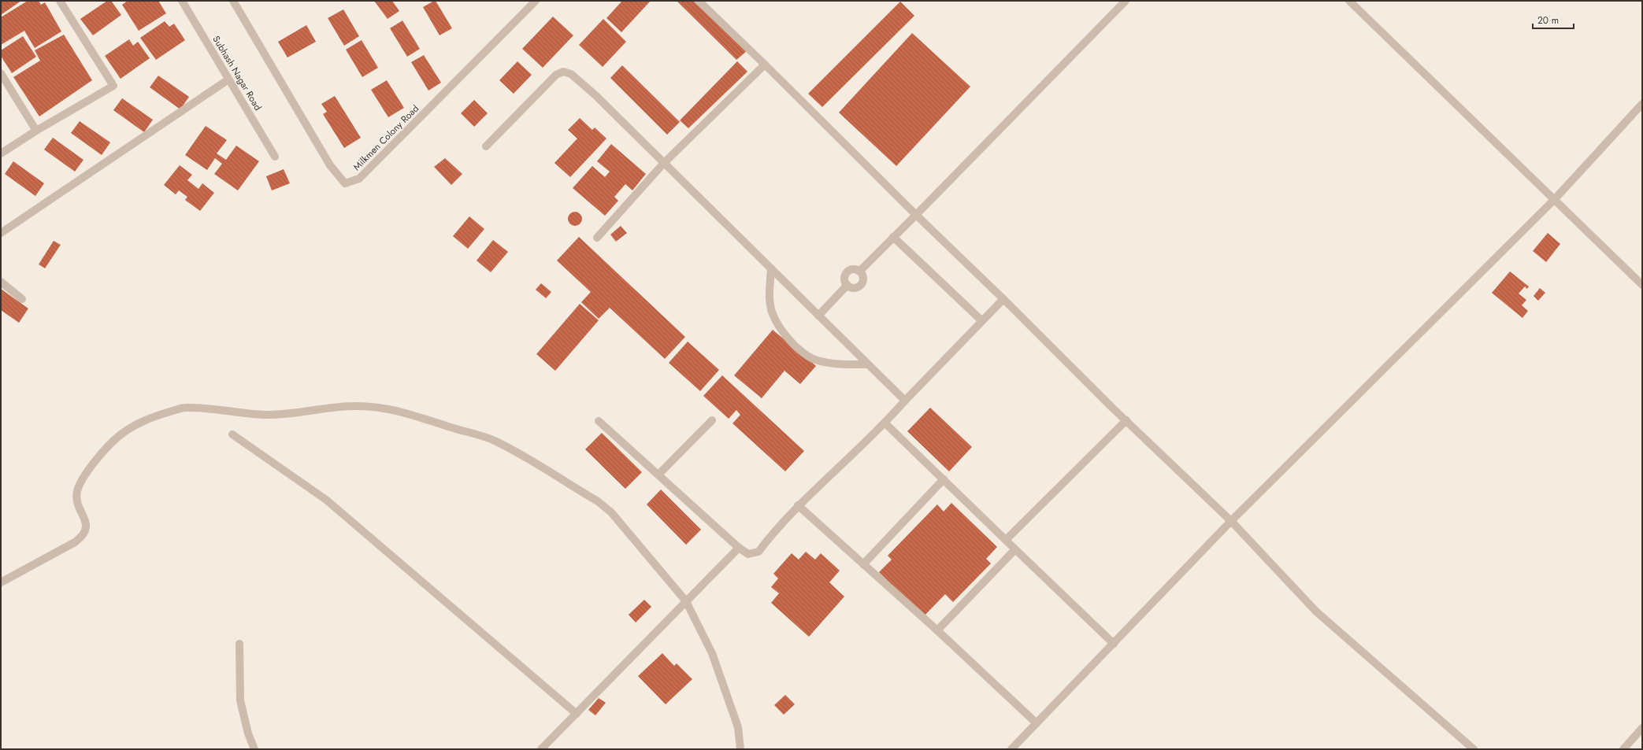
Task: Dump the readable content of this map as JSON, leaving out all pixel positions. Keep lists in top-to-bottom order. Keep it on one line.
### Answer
{"streets":{"street":["Subhash Nagar Road","Milkmen Colony Road"]},"scale_bar":"20 m"}
